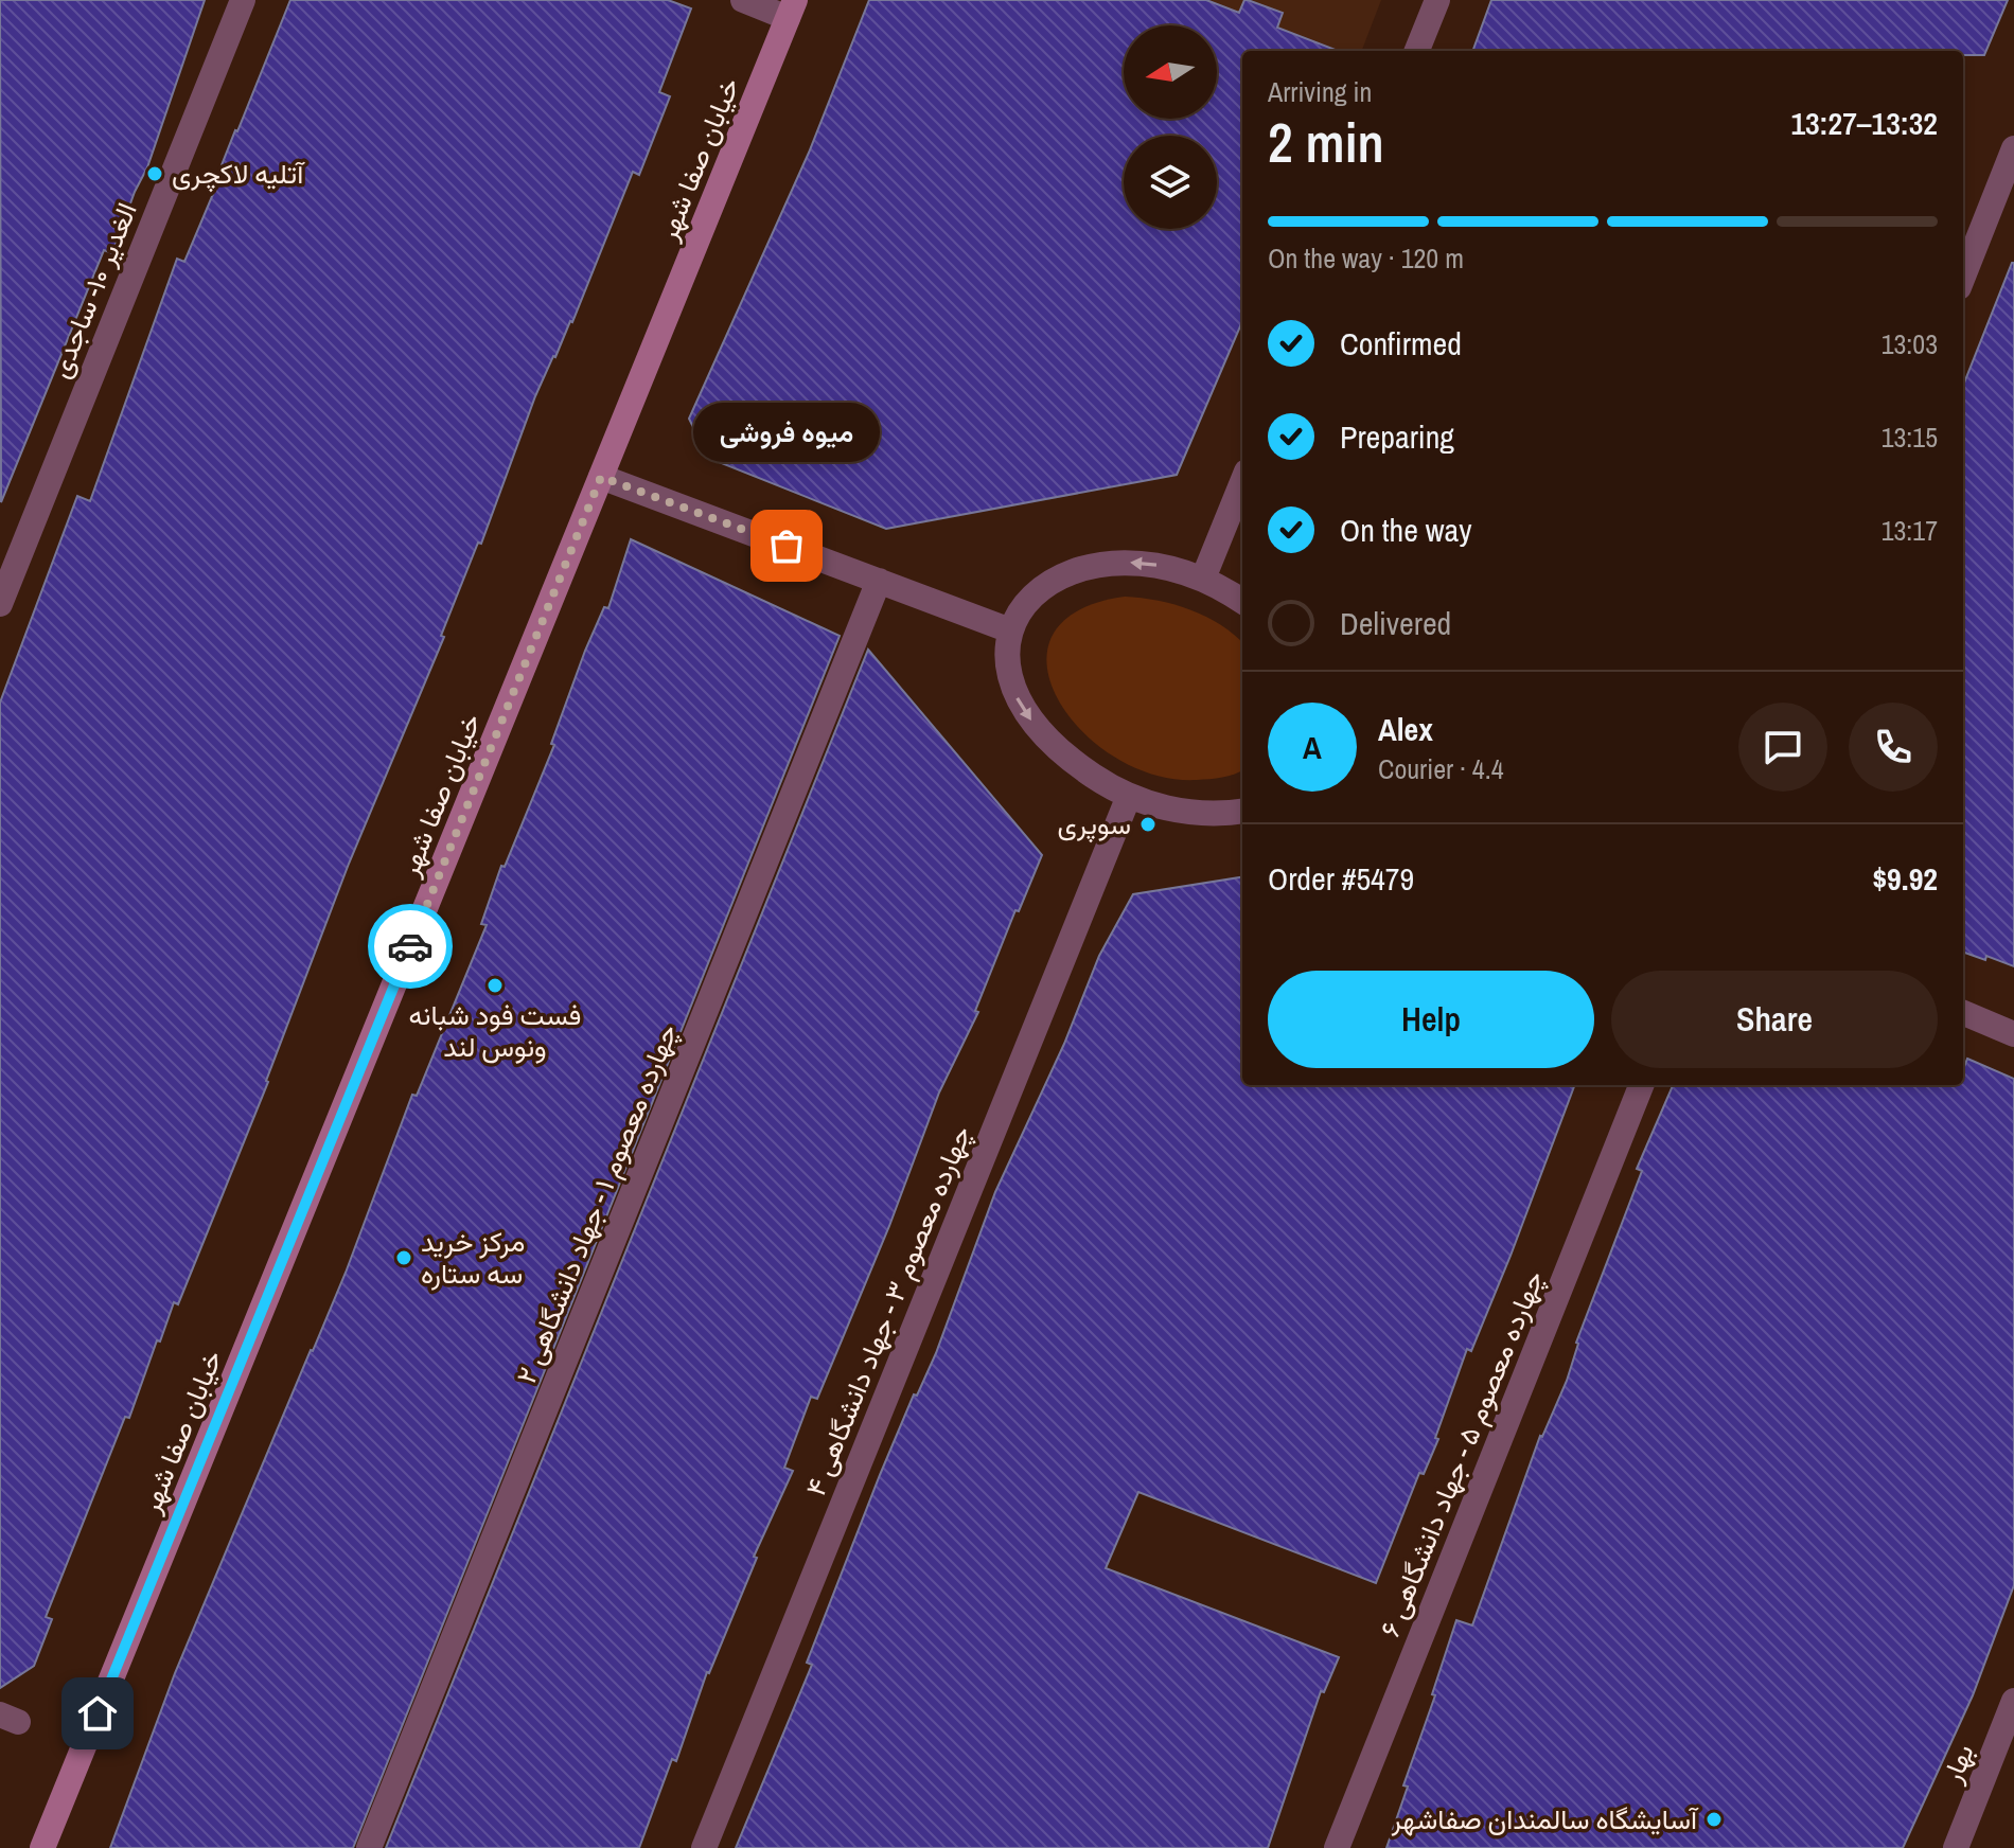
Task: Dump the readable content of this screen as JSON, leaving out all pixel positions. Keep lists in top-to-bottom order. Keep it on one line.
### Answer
{"streets":{"main road":["خیابان صفا شهر"],"street":["الغدیر ۱۰- ساجدی","چهارده معصوم ۱ - جهاد دانشگاهی ۲","چهارده معصوم ۳ - جهاد دانشگاهی ۴","چهارده معصوم ۵ - جهاد دانشگاهی ۶","بهار"]},"places":["آتلیه لاکچری","میوه فروشی","سوپری","فست فود شبانه ونوس لند","مرکز خرید سه ستاره","آسایشگاه سالمندان صفاشهر"],"north":"left","page":{"heading":["2 min","Arriving in","13:27–13:32"],"panel":["Alex","Courier · 4.4","Order #5479","$9.92"],"bar":"On the way · 120 m","list":[["Confirmed","13:03"],["Preparing","13:15"],["On the way","13:17"],"Delivered"],"bubble":"میوه فروشی","round":"A","buttons":["Help","Share"]}}
